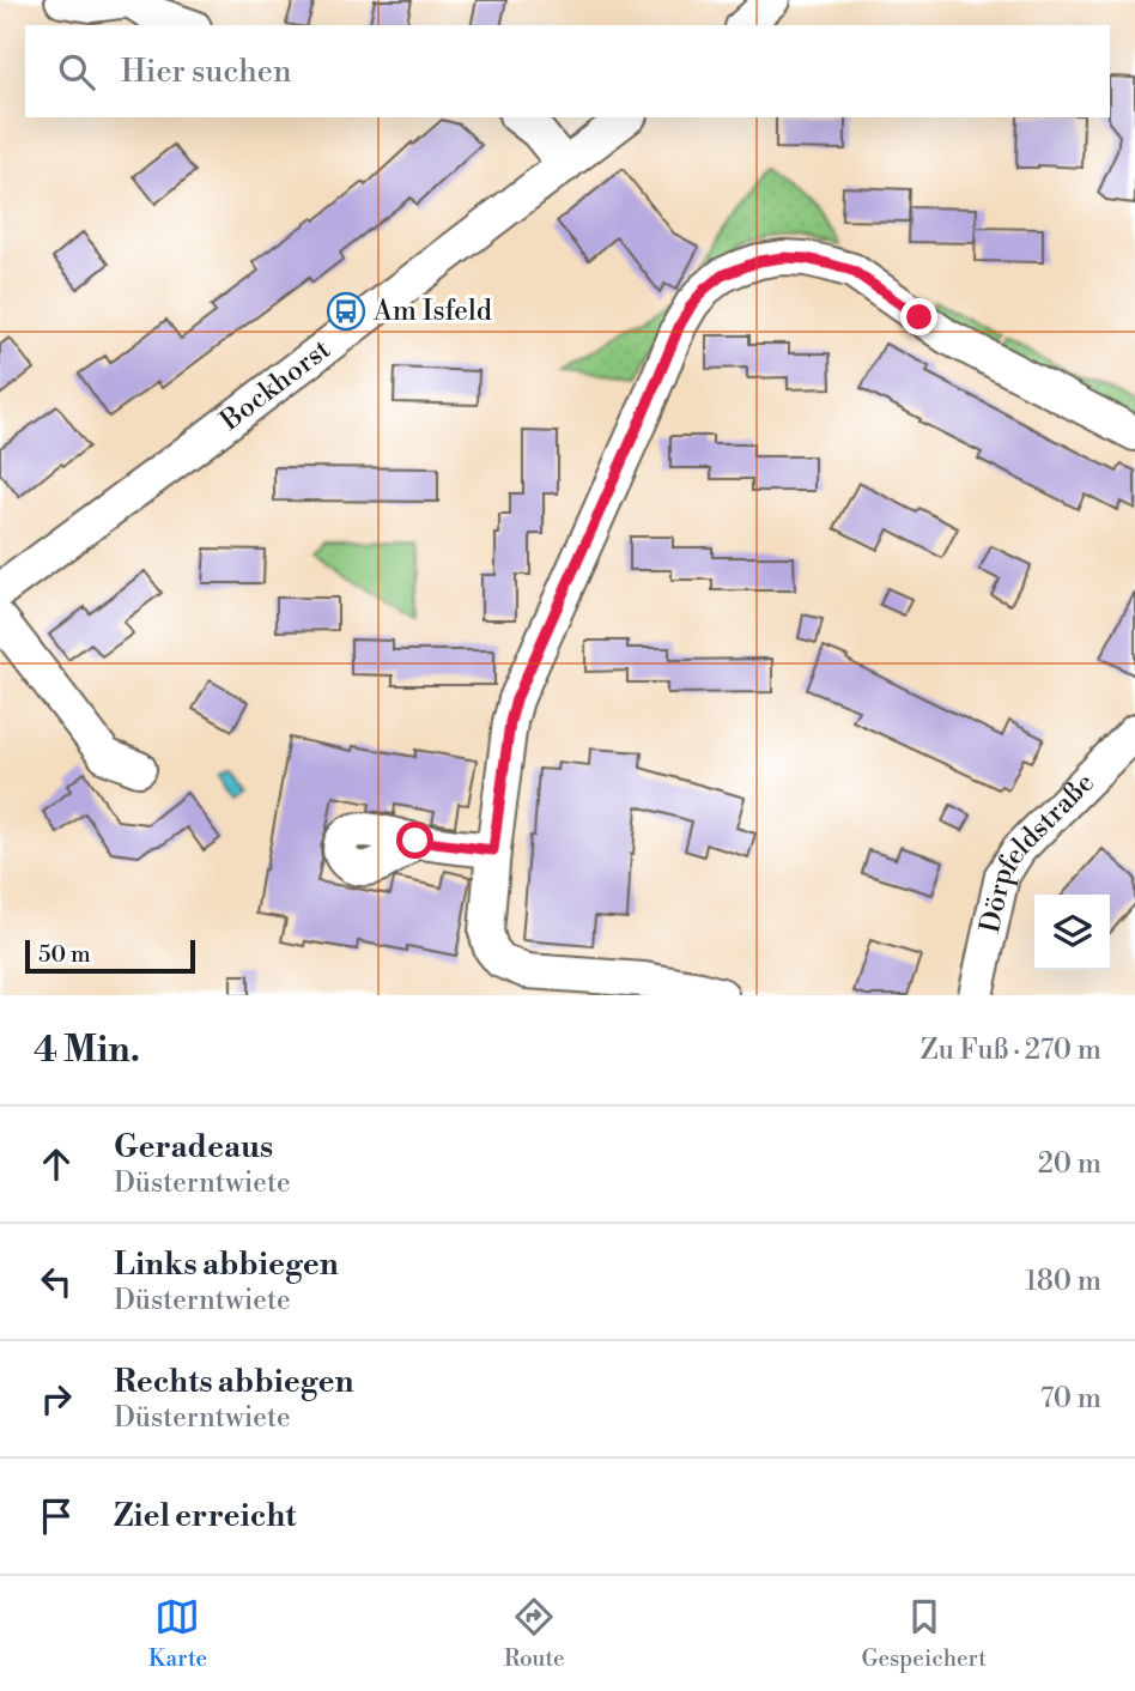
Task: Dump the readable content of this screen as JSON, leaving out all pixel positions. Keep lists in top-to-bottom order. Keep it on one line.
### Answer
{"streets":{"street":["Bockhorst","Dörpfeldstraße"]},"places":{"bus stop":["Am Isfeld"]},"scale_bar":"50 m","page":{"search":"Hier suchen","scale":"50 m","heading":["4 Min.","Zu Fuß · 270 m"],"list":[["Geradeaus","Düsterntwiete","20 m"],["Links abbiegen","Düsterntwiete","180 m"],["Rechts abbiegen","Düsterntwiete","70 m"],"Ziel erreicht"],"nav":["Karte","Route","Gespeichert"]}}
